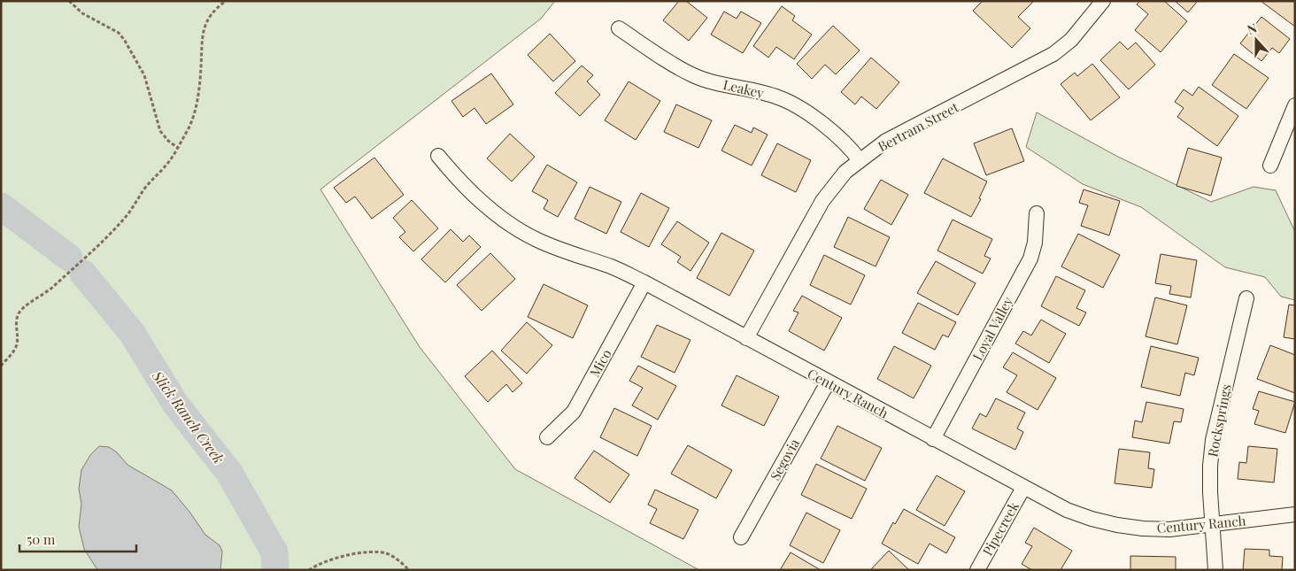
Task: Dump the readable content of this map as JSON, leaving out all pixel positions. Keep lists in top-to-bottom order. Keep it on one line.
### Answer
{"streets":{"street":["Leakey","Bertram Street","Loyal Valley","Mico","Century Ranch","Rocksprings","Segovia","Pipecreek"]},"crossings":[["Leakey","Bertram Street"],["Bertram Street","Century Ranch"],["Loyal Valley","Century Ranch"],["Mico","Century Ranch"],["Century Ranch","Rocksprings"],["Century Ranch","Segovia"],["Century Ranch","Pipecreek"]],"water":["Slick Ranch Creek"],"scale_bar":"50 m","north":"top"}
